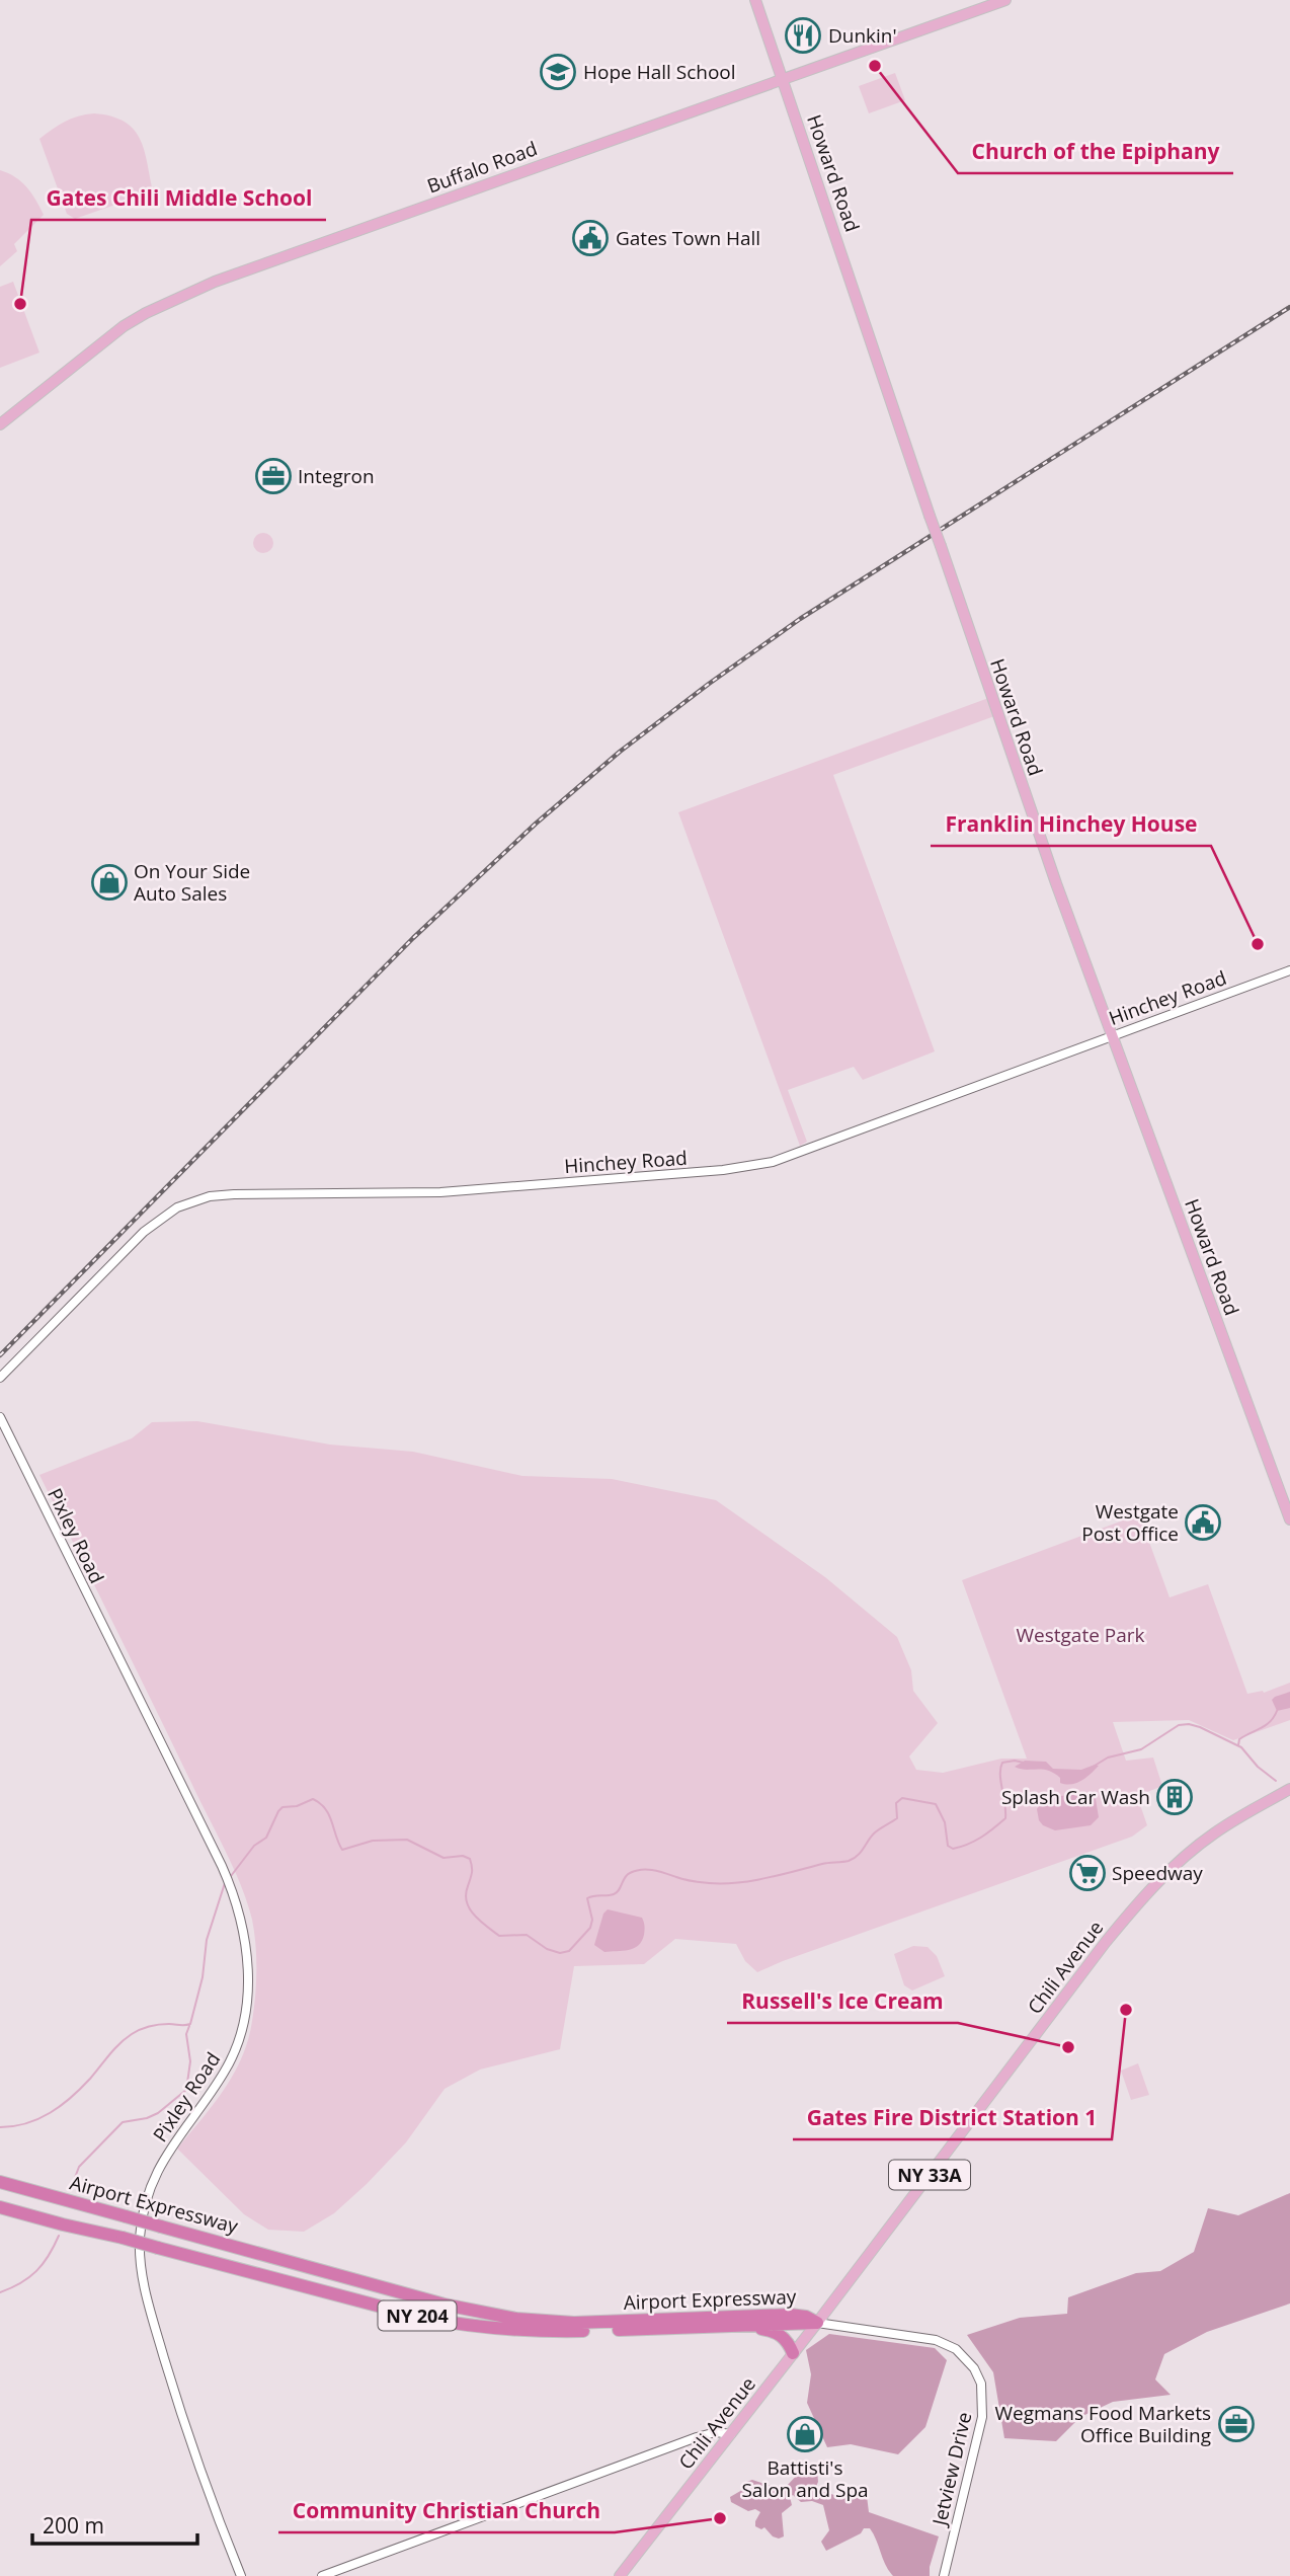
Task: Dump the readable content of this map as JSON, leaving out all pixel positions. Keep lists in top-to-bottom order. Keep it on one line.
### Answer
{"streets":{"highway":["Airport Expressway","NY 204"],"main road":["Buffalo Road","Howard Road","Chili Avenue","NY 33A"],"street":["Hinchey Road","Pixley Road","Jetview Drive"]},"crossings":[["Buffalo Road","Howard Road"],["Howard Road","Hinchey Road"],["Chili Avenue","Airport Expressway"],["Chili Avenue","Jetview Drive"],["Airport Expressway","Jetview Drive"]],"parks":["Westgate Park"],"places":{"restaurant":["Dunkin'"],"other":["Church of the Epiphany","Gates Chili Middle School","Franklin Hinchey House","Gates Fire District Station 1","Russell's Ice Cream","Community Christian Church"],"school or university":["Hope Hall School"],"public building":["Gates Town Hall","Westgate Post Office"],"office":["Integron","Wegmans Food Markets Office Building"],"shop":["On Your Side Auto Sales","Battisti's Salon and Spa"],"building":["Splash Car Wash"],"supermarket":["Speedway"]},"scale_bar":"200 m"}
